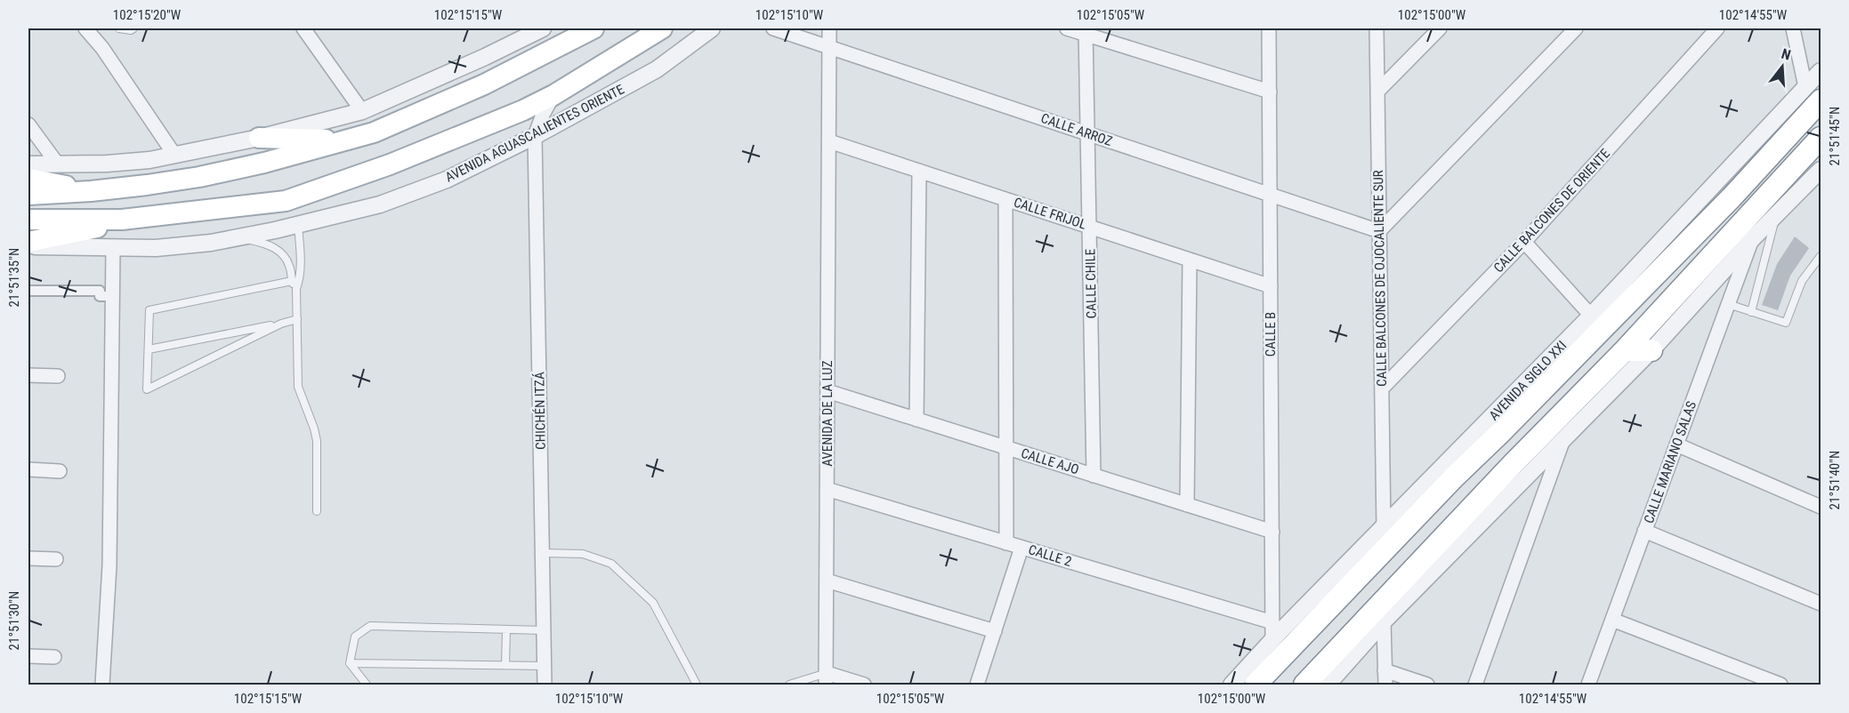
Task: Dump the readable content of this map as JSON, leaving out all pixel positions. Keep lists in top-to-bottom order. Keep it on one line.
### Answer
{"streets":{"highway":["AVENIDA SIGLO XXI"],"main road":["AVENIDA AGUASCALIENTES ORIENTE"],"street":["CALLE ARROZ","CALLE BALCONES DE ORIENTE","CALLE FRIJOL","CALLE BALCONES DE OJOCALIENTE SUR","CALLE CHILE","CALLE B","CHICHÉN ITZÁ","AVENIDA DE LA LUZ","CALLE AJO","CALLE MARIANO SALAS","CALLE 2"]},"crossings":[["CALLE ARROZ","CALLE BALCONES DE OJOCALIENTE SUR"],["CALLE ARROZ","CALLE CHILE"],["CALLE ARROZ","CALLE B"],["CALLE ARROZ","AVENIDA DE LA LUZ"],["AVENIDA AGUASCALIENTES ORIENTE","CHICHÉN ITZÁ"],["CALLE BALCONES DE ORIENTE","CALLE BALCONES DE OJOCALIENTE SUR"],["CALLE FRIJOL","CALLE CHILE"],["CALLE FRIJOL","CALLE B"],["CALLE FRIJOL","AVENIDA DE LA LUZ"],["CALLE BALCONES DE OJOCALIENTE SUR","AVENIDA SIGLO XXI"],["CALLE CHILE","CALLE AJO"],["CALLE B","AVENIDA SIGLO XXI"],["CALLE B","CALLE AJO"],["CALLE B","CALLE 2"],["AVENIDA DE LA LUZ","CALLE AJO"],["AVENIDA DE LA LUZ","CALLE 2"]],"north":"top","coordinates":["102°15'20\"W","102°15'15\"W","102°15'10\"W","102°15'05\"W","102°15'00\"W","102°14'55\"W","21°51'45\"N","21°51'35\"N","21°51'40\"N","21°51'30\"N"]}
